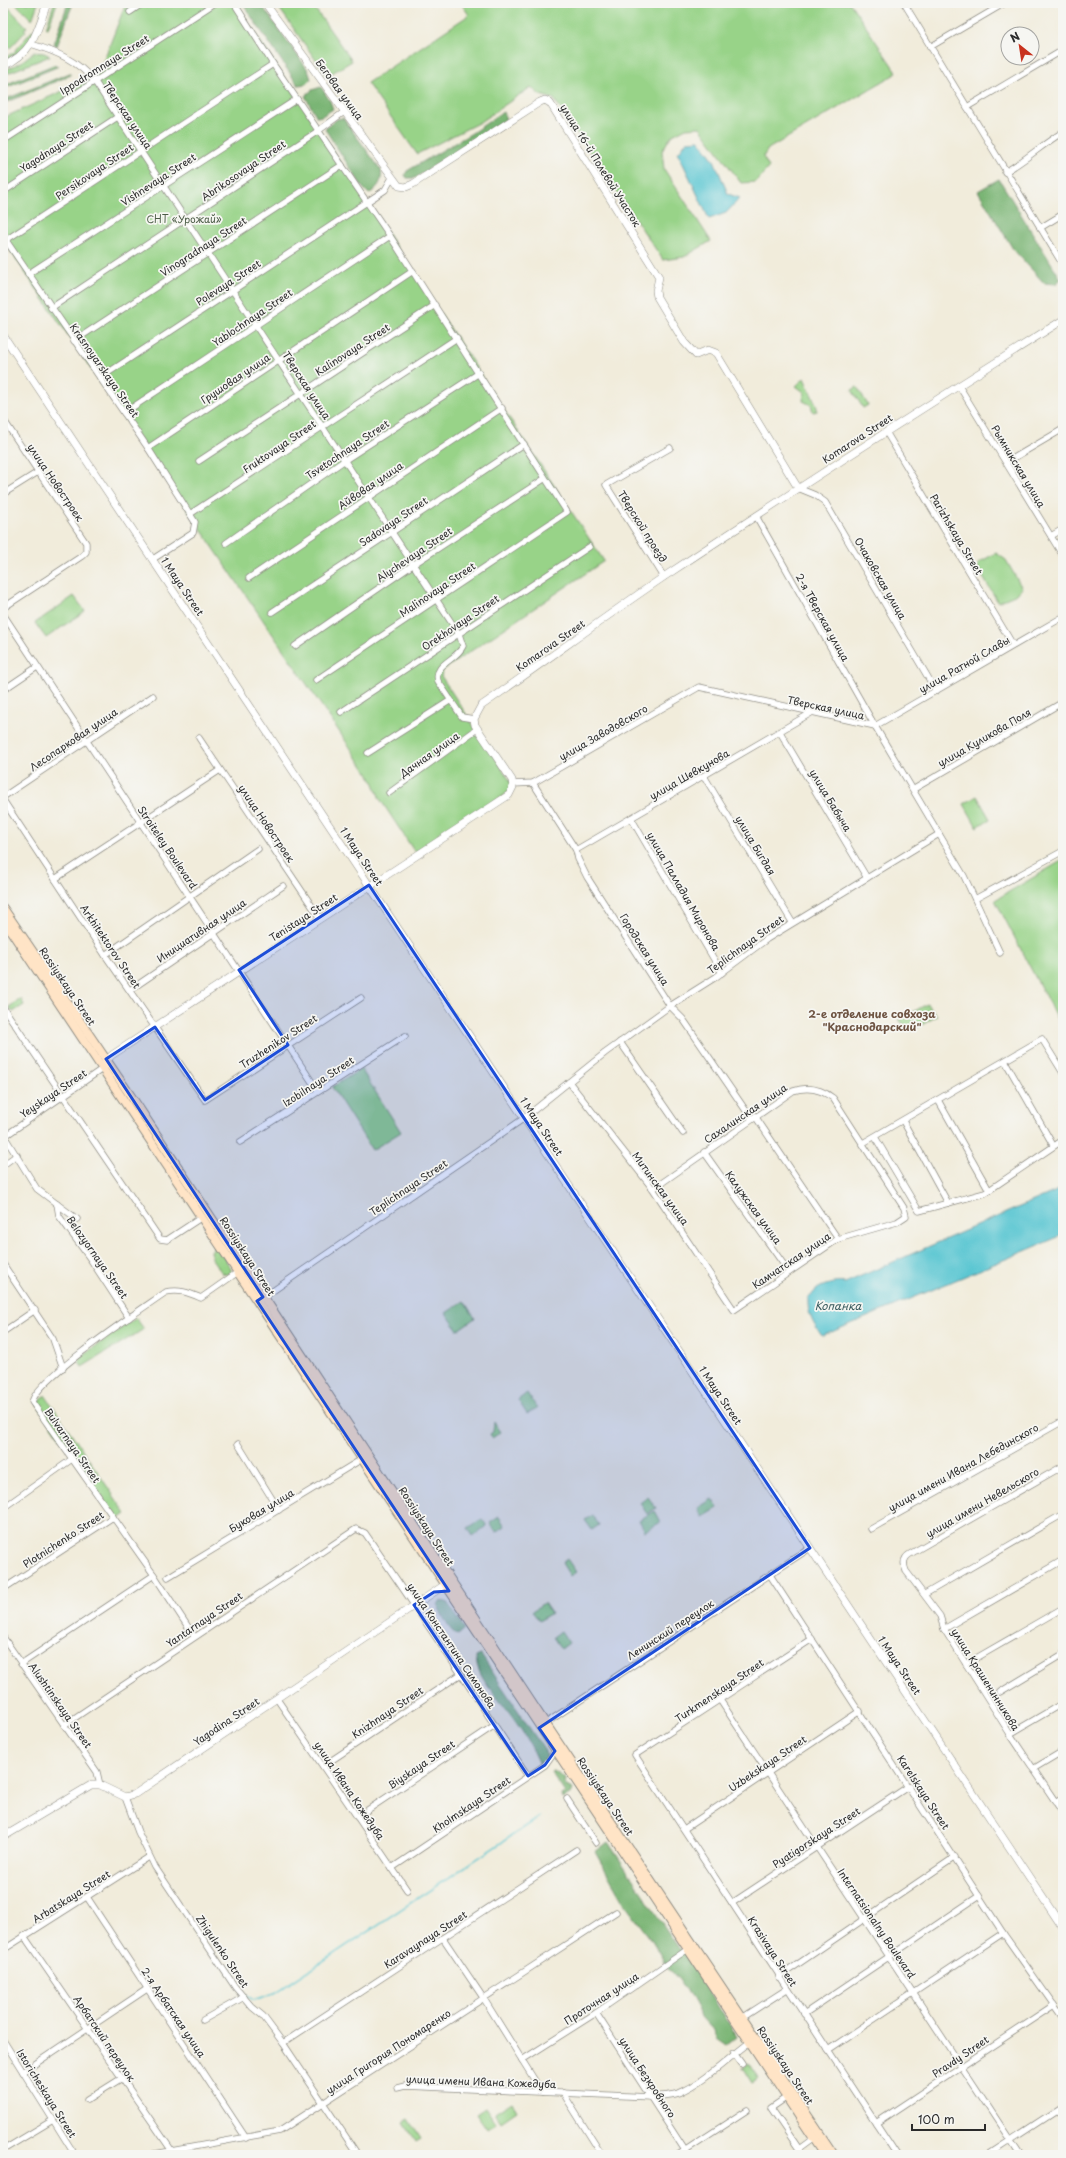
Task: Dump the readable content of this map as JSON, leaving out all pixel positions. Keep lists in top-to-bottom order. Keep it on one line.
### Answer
{"streets":{"main road":["Rossiyskaya Street"],"street":["Ippodromnaya Street","Беговая улица","Тверская улица","Yagodnaya Street","улица 16-й Полевой Участок","Abrikosovaya Street","Persikovaya Street","Vishnevaya Street","Vinogradnaya Street","Polevaya Street","Yablochnaya Street","Kalinovaya Street","Krasnoyarskaya Street","Грушовая улица","Komarova Street","Fruktovaya Street","Tsvetochnaya Street","Рымникская улица","улица Новостроек","Айвовая улица","Sadovaya Street","Тверской проезд","Parizhskaya Street","Alychevaya Street","Очаковская улица","1 Maya Street","Malinovaya Street","2-я Тверская улица","Orekhovaya Street","улица Ратной Славы","улица Заводовского","улица Куликова Поля","Лесопарковая улица","Дачная улица","улица Шевкунова","улица Бабыча","улица Бигдая","Stroiteley Boulevard","улица Палладия Миронова","Tenistaya Street","Инициативная улица","Teplichnaya Street","Arkhitektorov Street","Городская улица","Truzhenikov Street","Izobilnaya Street","Yeyskaya Street","Сахалинская улица","Митинская улица","Калужская улица","Belozyornaya Street","Камчатская улица","Bulvarnaya Street","улица имени Ивана Лебединского","улица имени Невельского","Буковая улица","Plotnichenko Street","Yantarnaya Street","Ленинский переулок","улица Константина Симонова","улица Крашенинникова","Turkmenskaya Street","Alushtinskaya Street","Knizhnaya Street","Yagodina Street","Uzbekskaya Street","Biyskaya Street","улица Ивана Кожедуба","Karelskaya Street","Kholmskaya Street","Pyatigorskaya Street","Arbatskaya Street","Internatsionalny Boulevard","Karavaynaya Street","Zhigulenko Street","Krasivaya Street","Проточная улица","2-я Арбатская улица","Арбатский переулок","улица Григория Пономаренко","Pravdy Street","улица Безкровного","улица имени Ивана Кожедуба","Istoricheskaya Street"]},"crossings":[["Ippodromnaya Street","Тверская улица"],["Беговая улица","улица 16-й Полевой Участок"],["Беговая улица","Abrikosovaya Street"],["Беговая улица","Polevaya Street"],["Тверская улица","Yagodnaya Street"],["Тверская улица","Abrikosovaya Street"],["Тверская улица","Persikovaya Street"],["Тверская улица","Vishnevaya Street"],["Тверская улица","Vinogradnaya Street"],["Тверская улица","Polevaya Street"],["Тверская улица","Yablochnaya Street"],["Тверская улица","Kalinovaya Street"],["Тверская улица","Грушовая улица"],["Тверская улица","Fruktovaya Street"],["Тверская улица","Tsvetochnaya Street"],["Тверская улица","Айвовая улица"],["Тверская улица","Sadovaya Street"],["Тверская улица","Alychevaya Street"],["Тверская улица","Malinovaya Street"],["Тверская улица","2-я Тверская улица"],["Тверская улица","Orekhovaya Street"],["Тверская улица","улица Ратной Славы"],["Тверская улица","улица Заводовского"],["Тверская улица","улица Куликова Поля"],["Тверская улица","улица Шевкунова"],["Тверская улица","Teplichnaya Street"],["улица 16-й Полевой Участок","Komarova Street"],["улица 16-й Полевой Участок","Очаковская улица"],["Abrikosovaya Street","Krasnoyarskaya Street"],["Persikovaya Street","Krasnoyarskaya Street"],["Vishnevaya Street","Krasnoyarskaya Street"],["Vinogradnaya Street","Krasnoyarskaya Street"],["Polevaya Street","Krasnoyarskaya Street"],["Yablochnaya Street","Krasnoyarskaya Street"],["Krasnoyarskaya Street","Грушовая улица"],["Krasnoyarskaya Street","Fruktovaya Street"],["Komarova Street","Рымникская улица"],["Komarova Street","Тверской проезд"],["Komarova Street","Parizhskaya Street"],["Komarova Street","Очаковская улица"],["Komarova Street","2-я Тверская улица"],["улица Новостроек","Tenistaya Street"],["Parizhskaya Street","улица Ратной Славы"],["Alychevaya Street","Malinovaya Street"],["Очаковская улица","улица Ратной Славы"],["1 Maya Street","Tenistaya Street"],["1 Maya Street","Teplichnaya Street"],["1 Maya Street","Ленинский переулок"],["2-я Тверская улица","улица Ратной Славы"],["улица Заводовского","Tenistaya Street"],["улица Заводовского","Городская улица"],["Лесопарковая улица","Stroiteley Boulevard"],["Лесопарковая улица","Arkhitektorov Street"],["улица Шевкунова","улица Бабыча"],["улица Шевкунова","улица Бигдая"],["улица Шевкунова","улица Палладия Миронова"],["улица Шевкунова","Городская улица"],["улица Бабыча","Teplichnaya Street"],["улица Бигдая","Teplichnaya Street"],["Stroiteley Boulevard","Tenistaya Street"],["Stroiteley Boulevard","Инициативная улица"],["Stroiteley Boulevard","Truzhenikov Street"],["Stroiteley Boulevard","Izobilnaya Street"],["улица Палладия Миронова","Teplichnaya Street"],["Tenistaya Street","Arkhitektorov Street"],["Tenistaya Street","Rossiyskaya Street"],["Tenistaya Street","Yeyskaya Street"],["Инициативная улица","Arkhitektorov Street"],["Teplichnaya Street","Городская улица"],["Teplichnaya Street","Rossiyskaya Street"],["Teplichnaya Street","Митинская улица"],["Arkhitektorov Street","Truzhenikov Street"],["Городская улица","Сахалинская улица"],["Городская улица","Камчатская улица"],["Rossiyskaya Street","Yeyskaya Street"],["Rossiyskaya Street","Буковая улица"],["Rossiyskaya Street","Ленинский переулок"],["Rossiyskaya Street","Yagodina Street"],["Rossiyskaya Street","Kholmskaya Street"],["Rossiyskaya Street","Проточная улица"],["Rossiyskaya Street","улица имени Ивана Кожедуба"],["Yeyskaya Street","Belozyornaya Street"],["Сахалинская улица","Митинская улица"],["Сахалинская улица","Калужская улица"],["Сахалинская улица","Камчатская улица"],["Митинская улица","Камчатская улица"],["Калужская улица","Камчатская улица"],["Bulvarnaya Street","Plotnichenko Street"],["Bulvarnaya Street","Yantarnaya Street"],["улица имени Невельского","улица Крашенинникова"],["Yantarnaya Street","улица Константина Симонова"],["Yantarnaya Street","Alushtinskaya Street"],["Ленинский переулок","Karelskaya Street"],["улица Константина Симонова","Knizhnaya Street"],["улица Константина Симонова","Yagodina Street"],["улица Константина Симонова","Biyskaya Street"],["улица Константина Симонова","Kholmskaya Street"],["Turkmenskaya Street","Karelskaya Street"],["Turkmenskaya Street","Internatsionalny Boulevard"],["Turkmenskaya Street","Krasivaya Street"],["Knizhnaya Street","улица Ивана Кожедуба"],["Yagodina Street","улица Ивана Кожедуба"],["Yagodina Street","Zhigulenko Street"],["Uzbekskaya Street","Karelskaya Street"],["Uzbekskaya Street","Internatsionalny Boulevard"],["Uzbekskaya Street","Krasivaya Street"],["Biyskaya Street","улица Ивана Кожедуба"],["улица Ивана Кожедуба","Kholmskaya Street"],["Karelskaya Street","Pyatigorskaya Street"],["Karelskaya Street","Pravdy Street"],["Pyatigorskaya Street","Internatsionalny Boulevard"],["Pyatigorskaya Street","Krasivaya Street"],["Arbatskaya Street","Zhigulenko Street"],["Arbatskaya Street","2-я Арбатская улица"],["Arbatskaya Street","Арбатский переулок"],["Internatsionalny Boulevard","Pravdy Street"],["Karavaynaya Street","Zhigulenko Street"],["Zhigulenko Street","улица Григория Пономаренко"],["Krasivaya Street","Pravdy Street"],["Проточная улица","улица Безкровного"],["2-я Арбатская улица","улица Григория Пономаренко"],["Арбатский переулок","улица Григория Пономаренко"],["улица Безкровного","улица имени Ивана Кожедуба"]],"districts":["2-е отделение совхоза \"Краснодарский\""],"water":["Копанка"],"parks":["СНТ «Урожай»"],"scale_bar":"100 m","north":"top left"}
